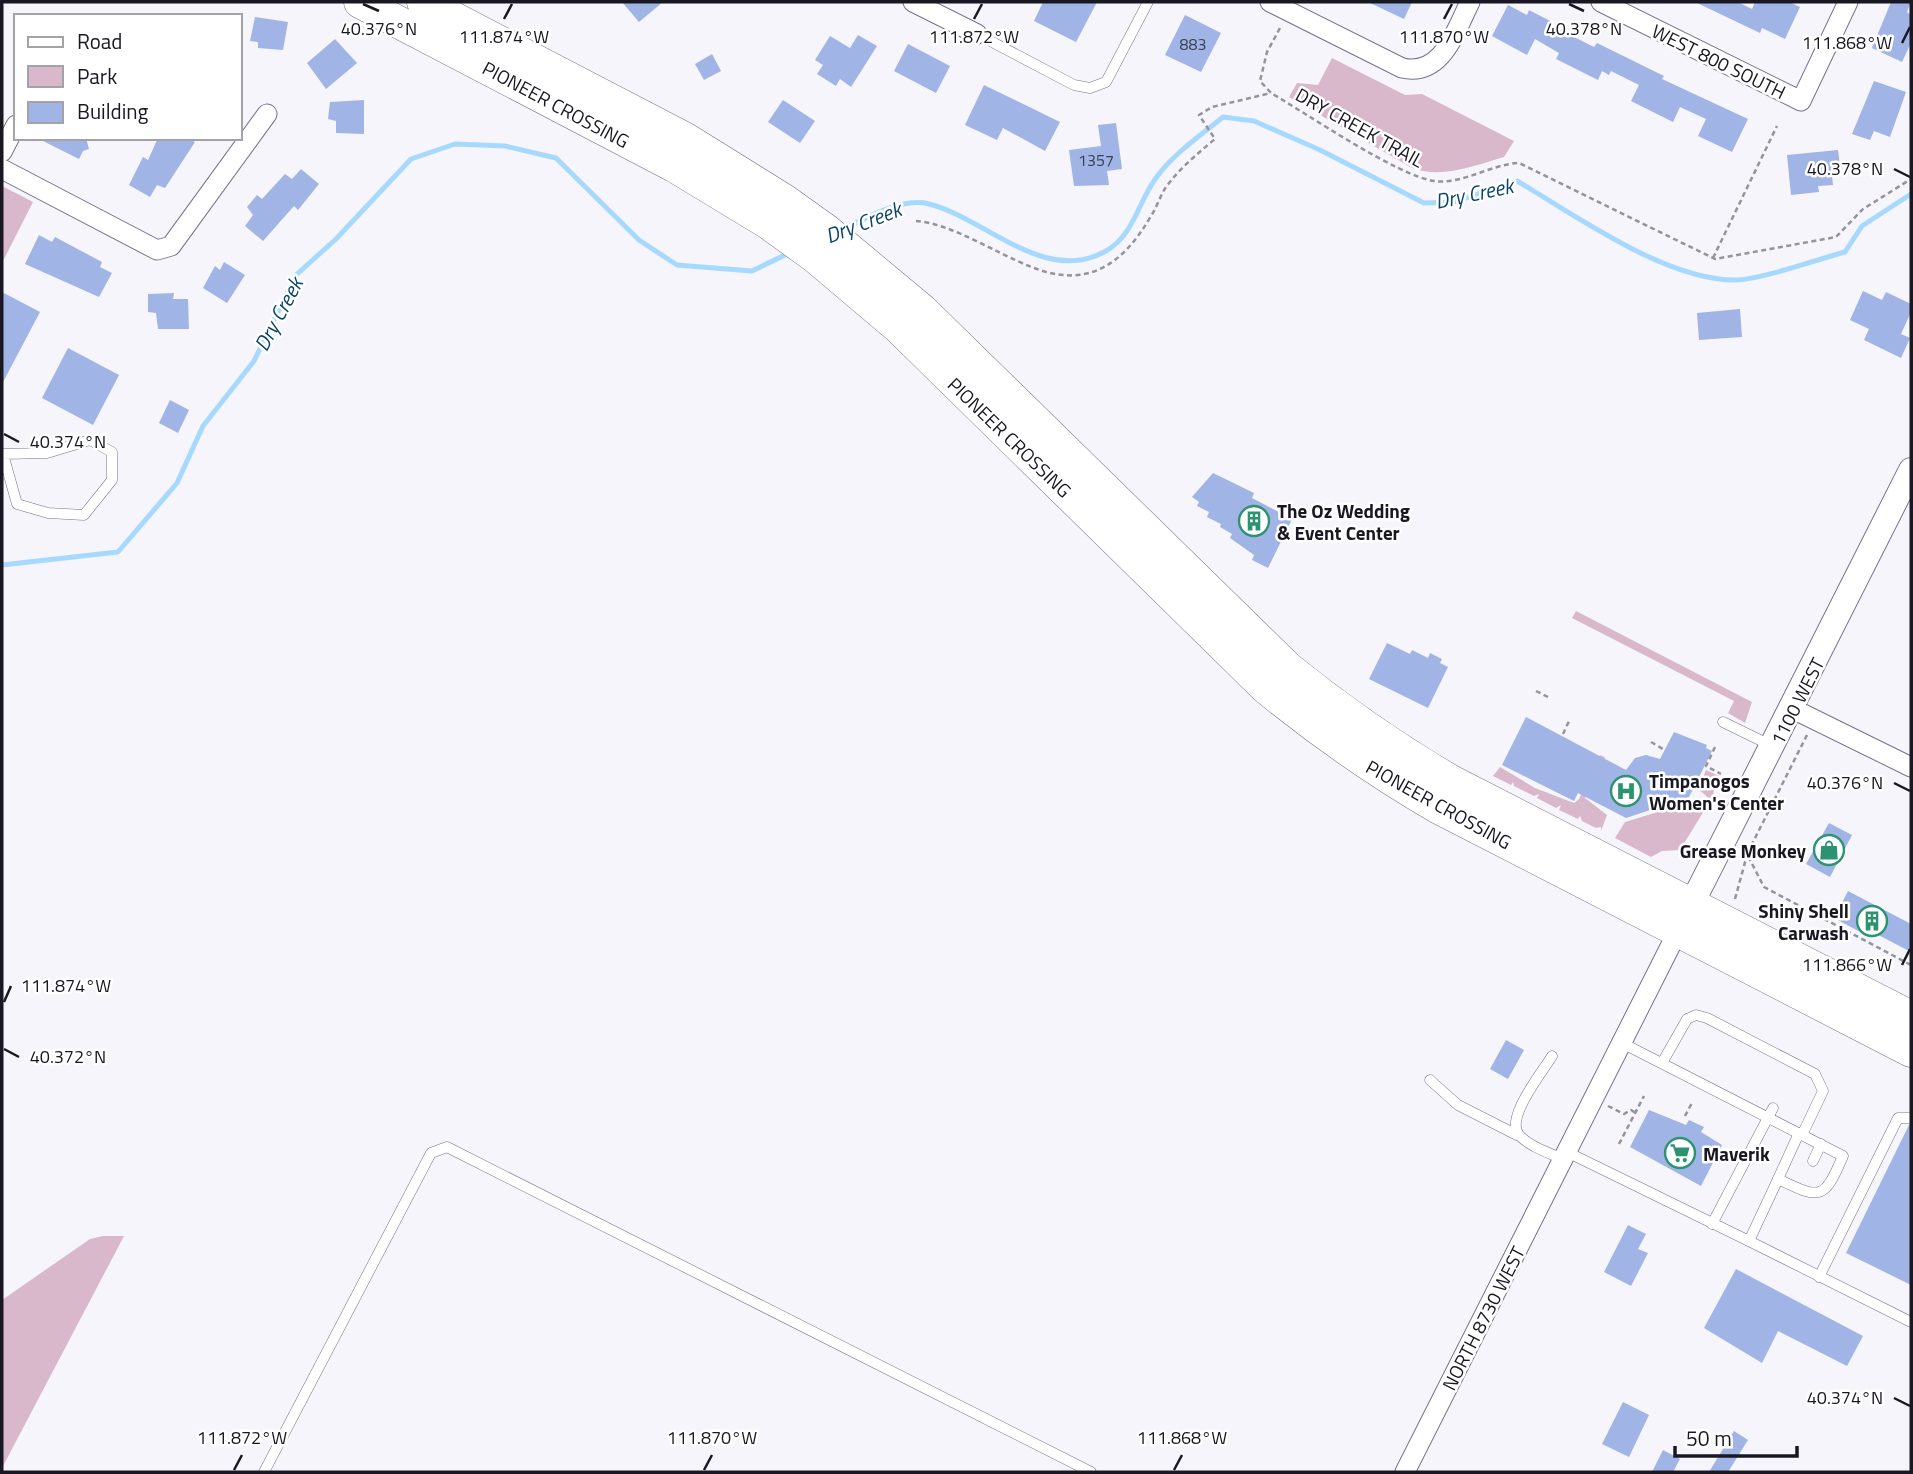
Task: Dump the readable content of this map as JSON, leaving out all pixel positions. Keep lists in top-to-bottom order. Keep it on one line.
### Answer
{"streets":{"highway":["PIONEER CROSSING"],"street":["WEST 800 SOUTH","1100 WEST","NORTH 8730 WEST"],"path":["DRY CREEK TRAIL"]},"crossings":[["PIONEER CROSSING","1100 WEST"],["1100 WEST","NORTH 8730 WEST"]],"water":["Dry Creek"],"places":{"building":["The Oz Wedding & Event Center","Shiny Shell Carwash"],"hospital":["Timpanogos Women's Center"],"shop":["Grease Monkey"],"supermarket":["Maverik"]},"house_numbers":["883","1357"],"legend":["Road","Park","Building"],"scale_bar":"50 m","coordinates":["40.376°N","40.378°N","111.874°W","111.872°W","111.870°W","111.868°W","40.374°N","111.866°W","40.372°N"]}
